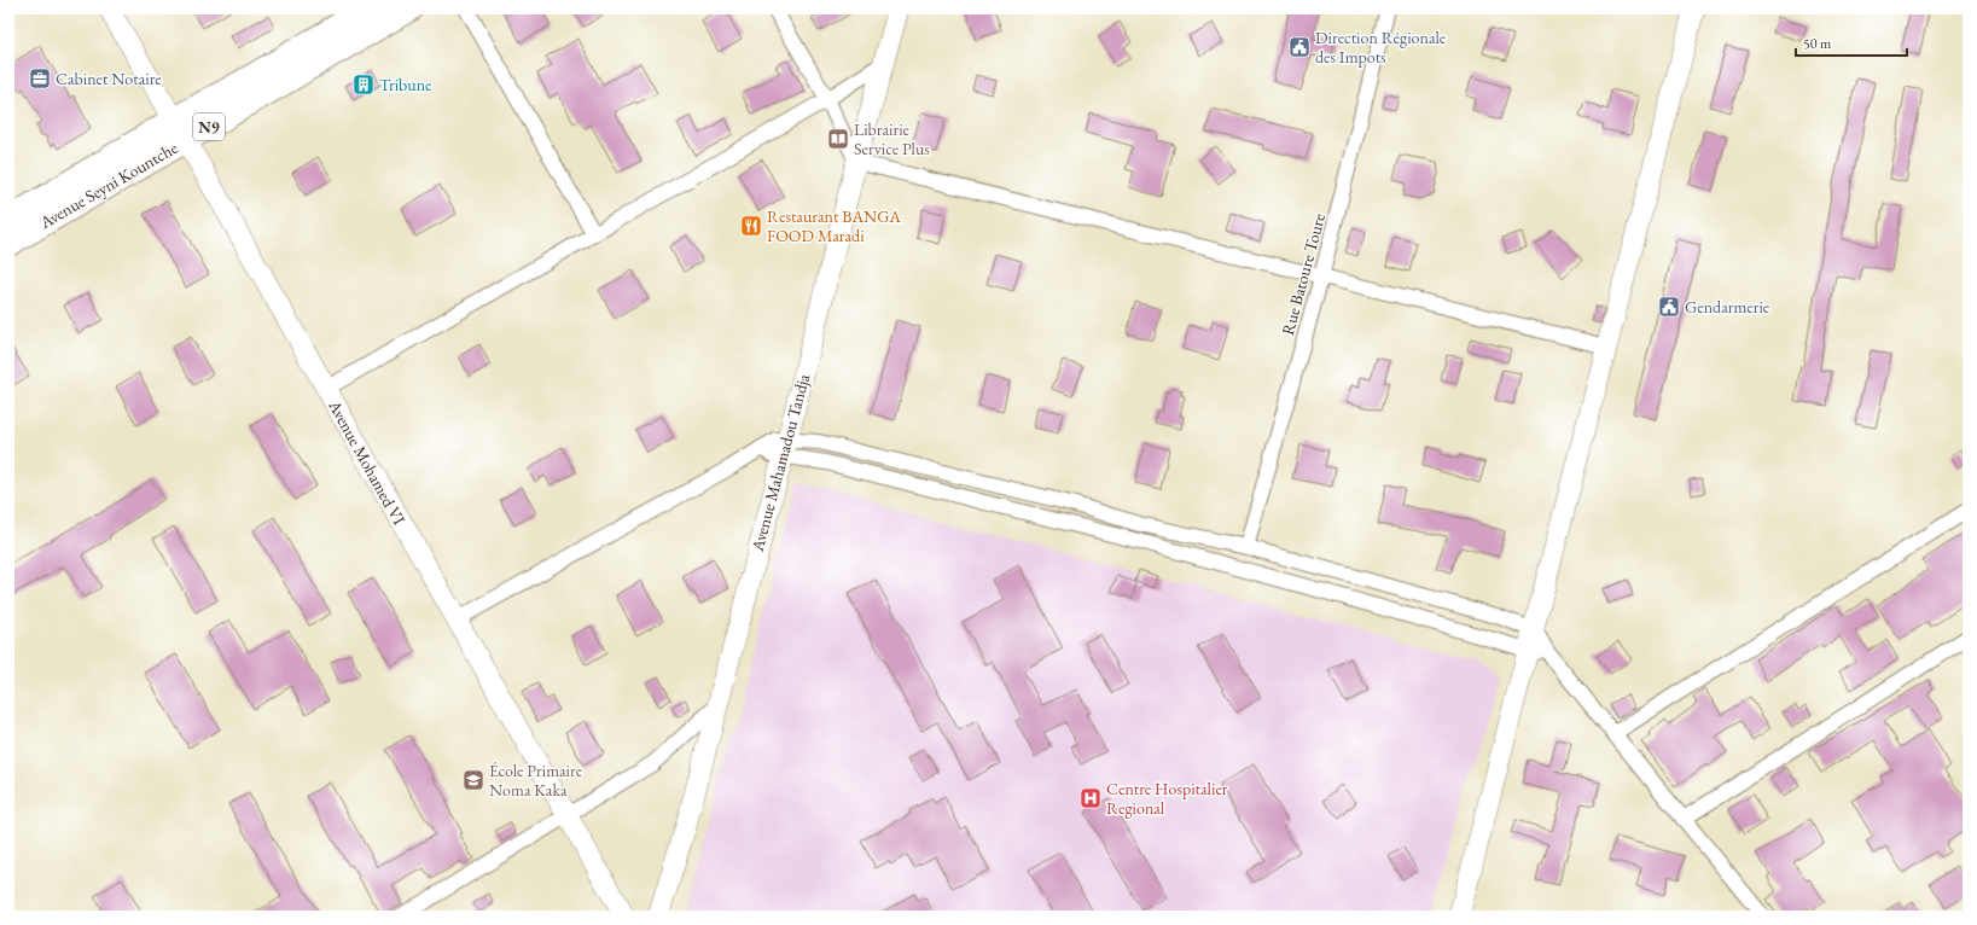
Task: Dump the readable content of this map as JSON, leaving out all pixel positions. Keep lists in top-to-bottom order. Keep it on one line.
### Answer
{"streets":{"highway":["N9","Avenue Seyni Kountche"],"street":["Rue Batoure Toure","Avenue Mohamed VI","Avenue Mahamadou Tandja"]},"crossings":[["Avenue Seyni Kountche","Avenue Mohamed VI"]],"places":{"public building":["Direction Régionale des Impots","Gendarmerie"],"office":["Cabinet Notaire"],"building":["Tribune"],"library":["Librairie Service Plus"],"restaurant":["Restaurant BANGA FOOD Maradi"],"school or university":["École Primaire Noma Kaka"],"hospital":["Centre Hospitalier Regional"]},"scale_bar":"50 m"}
